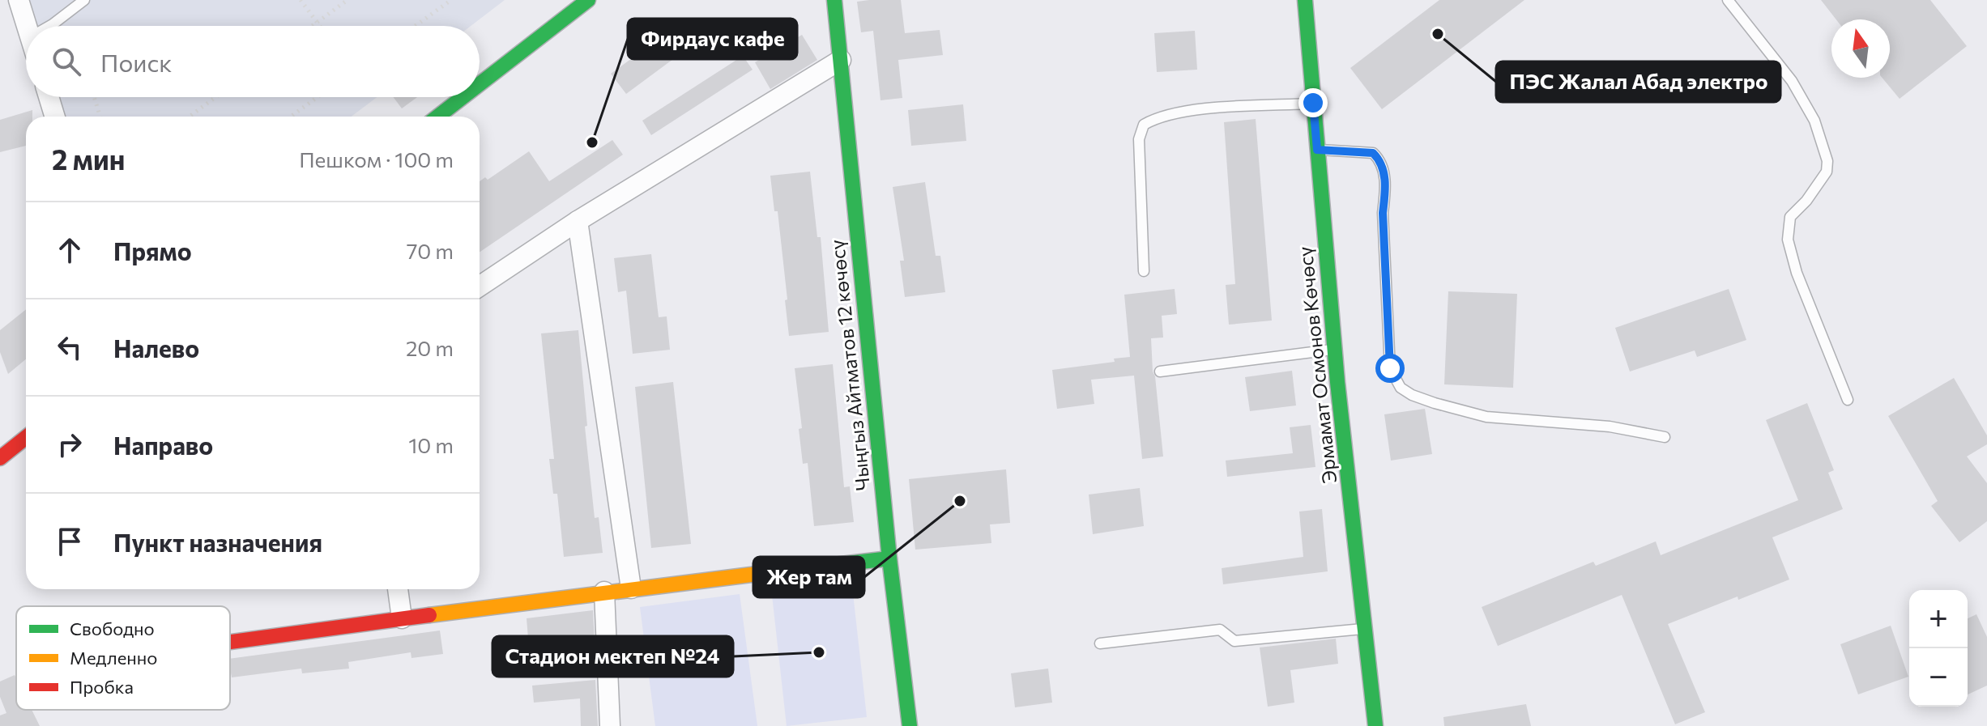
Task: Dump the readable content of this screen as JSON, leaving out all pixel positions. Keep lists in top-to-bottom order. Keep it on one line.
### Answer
{"streets":{"main road":["Чыңгыз Айтматов 12 көчөсү","Эрмамат Осмонов Көчөсү"]},"places":["ПЭС Жалал Абад электро","Фирдаус кафе","Жер там","Стадион мектеп №24"],"legend":["Свободно","Медленно","Пробка"],"north":"top","page":{"search":"Поиск","heading":["2 мин","Пешком · 100 m"],"list":[["Прямо","70 m"],["Налево","20 m"],["Направо","10 m"],"Пункт назначения"],"map_buttons":["+","−"]}}
